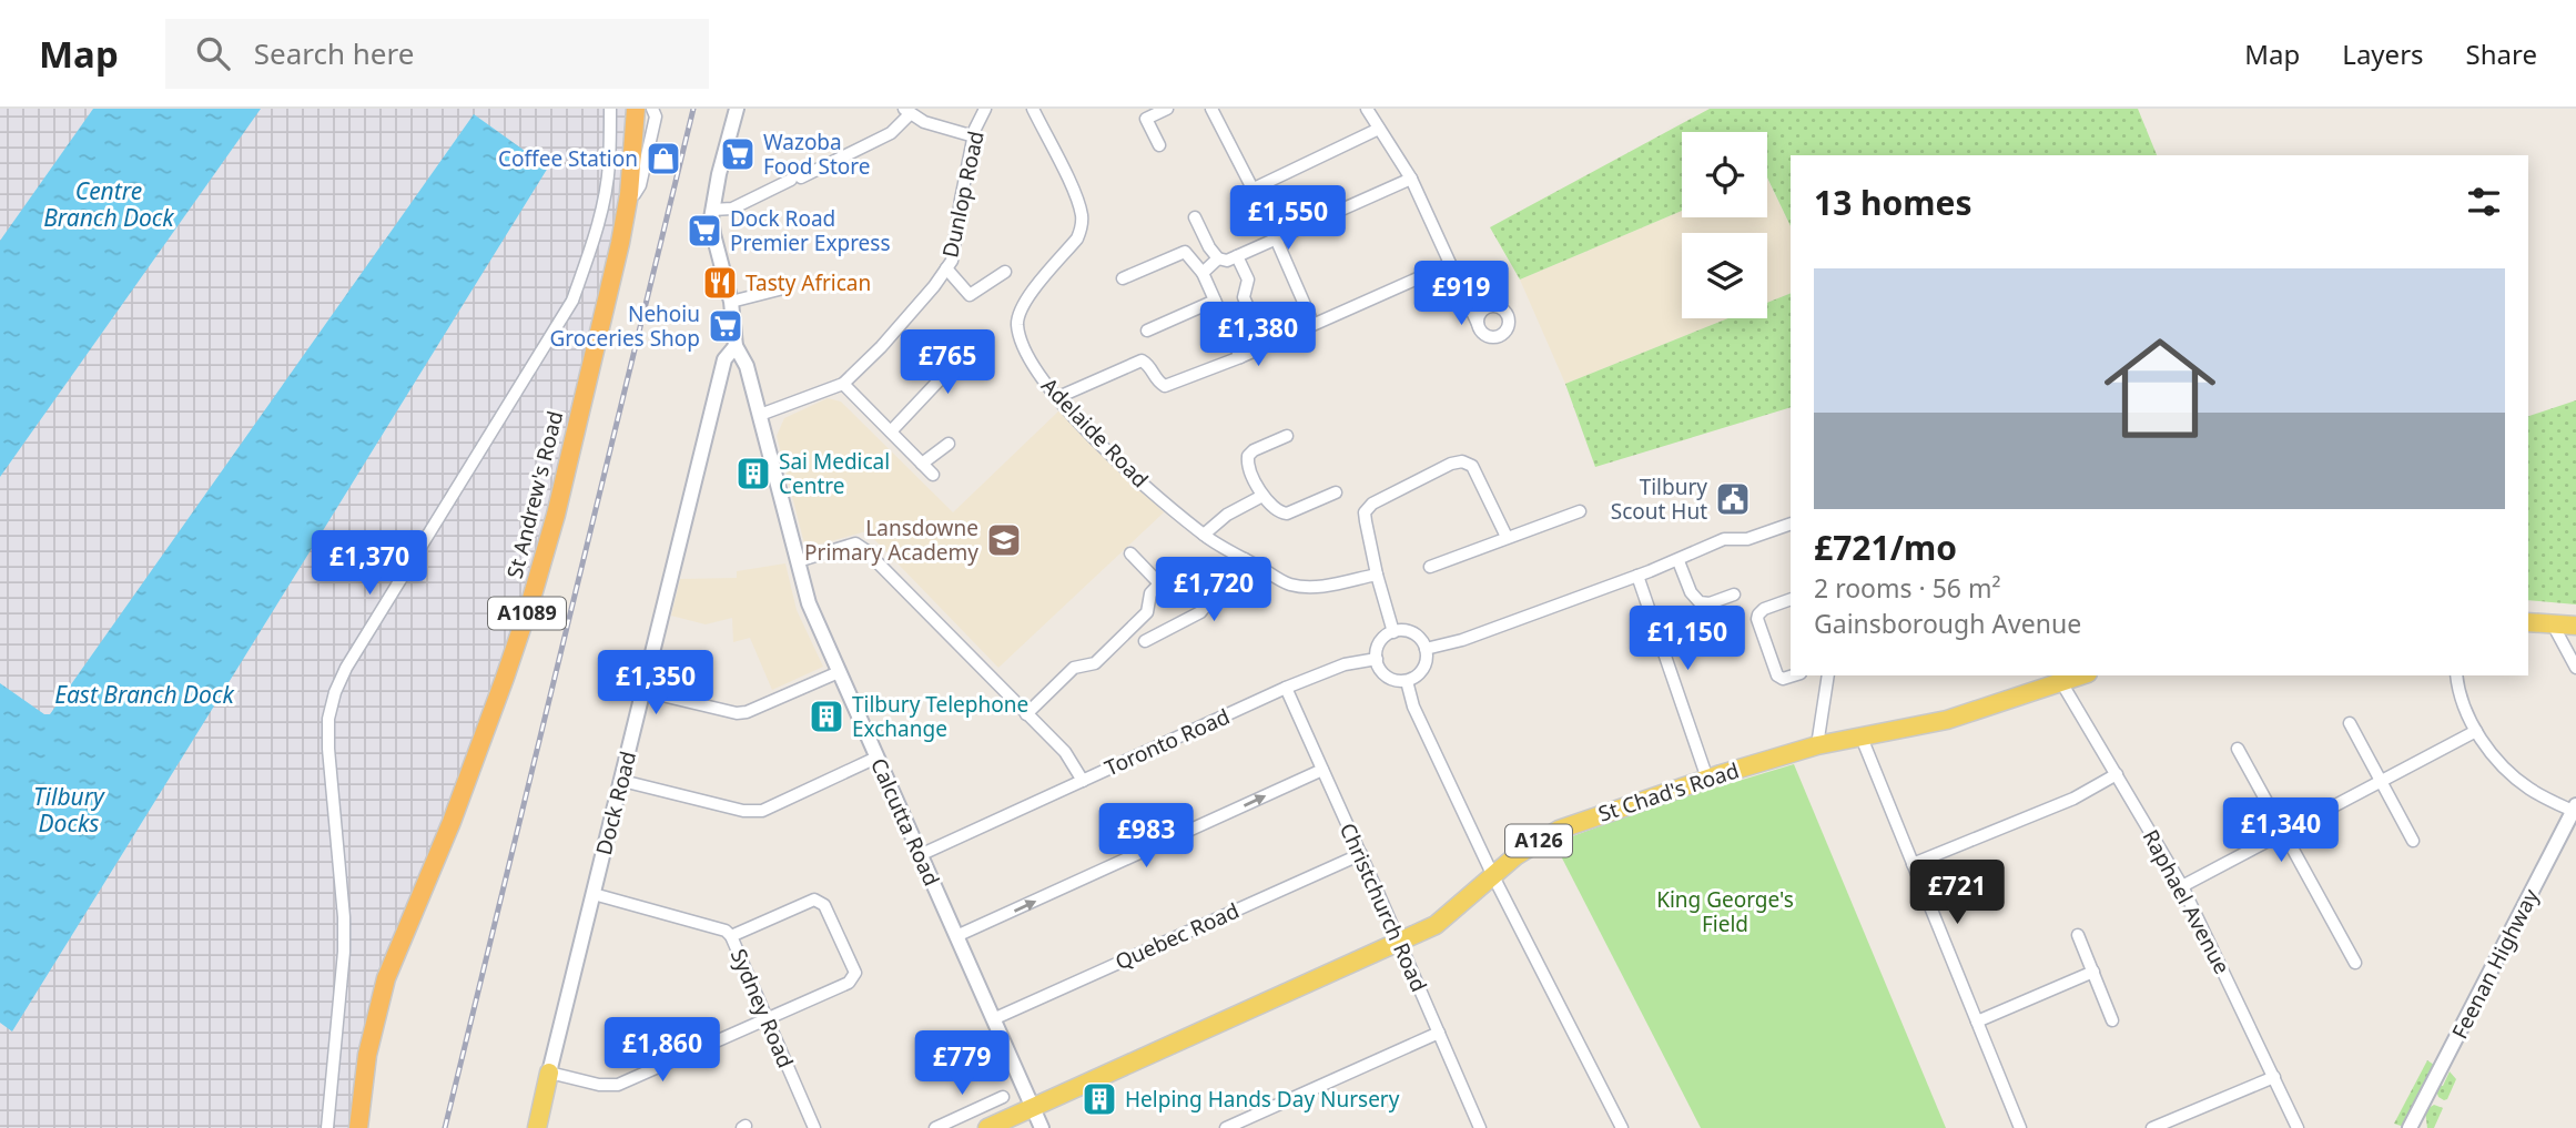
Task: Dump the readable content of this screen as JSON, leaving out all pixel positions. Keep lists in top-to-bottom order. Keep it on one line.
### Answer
{"streets":{"highway":["St Andrew's Road","A1089"],"main road":["St Chad's Road","Dock Road","A126"],"street":["Dunlop Road","Adelaide Road","Toronto Road","Calcutta Road","Raphael Avenue","Christchurch Road","Quebec Road","Feenan Highway","Sydney Road"]},"crossings":[["Dunlop Road","Calcutta Road"],["Toronto Road","Calcutta Road"],["Toronto Road","Christchurch Road"],["St Chad's Road","Calcutta Road"],["St Chad's Road","A126"],["St Chad's Road","Raphael Avenue"],["St Chad's Road","Christchurch Road"],["Dock Road","Calcutta Road"],["Dock Road","Sydney Road"],["Calcutta Road","A126"],["Calcutta Road","Quebec Road"],["Christchurch Road","Quebec Road"]],"water":["Centre Branch Dock","East Branch Dock","Tilbury Docks"],"parks":["King George's Field"],"places":{"supermarket":["Wazoba Food Store","Dock Road Premier Express","Nehoiu Groceries Shop"],"shop":["Coffee Station"],"restaurant":["Tasty African"],"building":["Sai Medical Centre","Tilbury Telephone Exchange","Helping Hands Day Nursery"],"public building":["Tilbury Scout Hut"],"school or university":["Lansdowne Primary Academy"]},"page":{"header":"Map","search":"Search here","nav":["Map","Layers","Share"],"heading":"13 homes","price":["£1,550","£919","£1,380","£765","£1,370","£1,720","£1,150","£1,350","£1,340","£983","£721","£1,860","£779"],"list":[{"name":"£721/mo","note":"2 rooms · 56 m² · Gainsborough Avenue"}]}}
